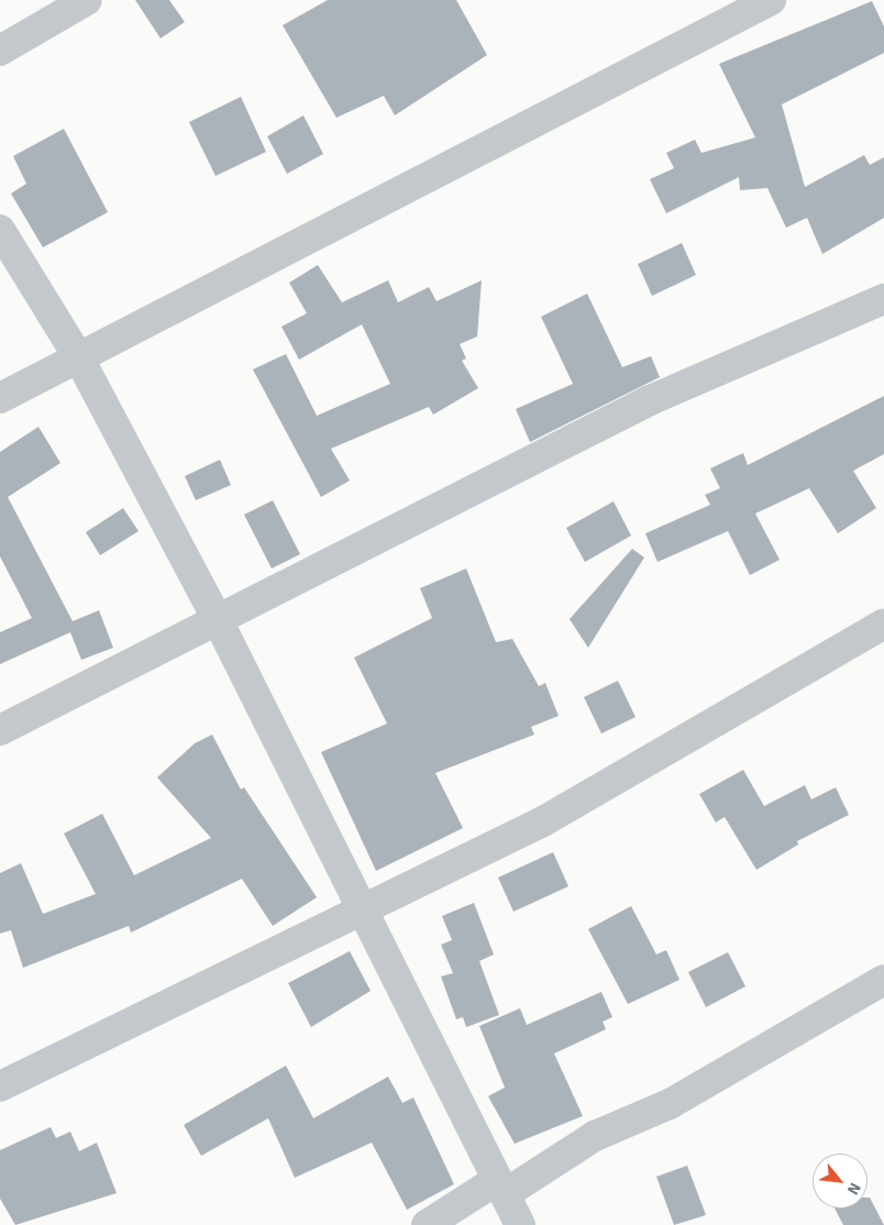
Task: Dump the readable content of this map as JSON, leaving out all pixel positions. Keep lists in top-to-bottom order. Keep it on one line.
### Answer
{"north":"bottom right"}
